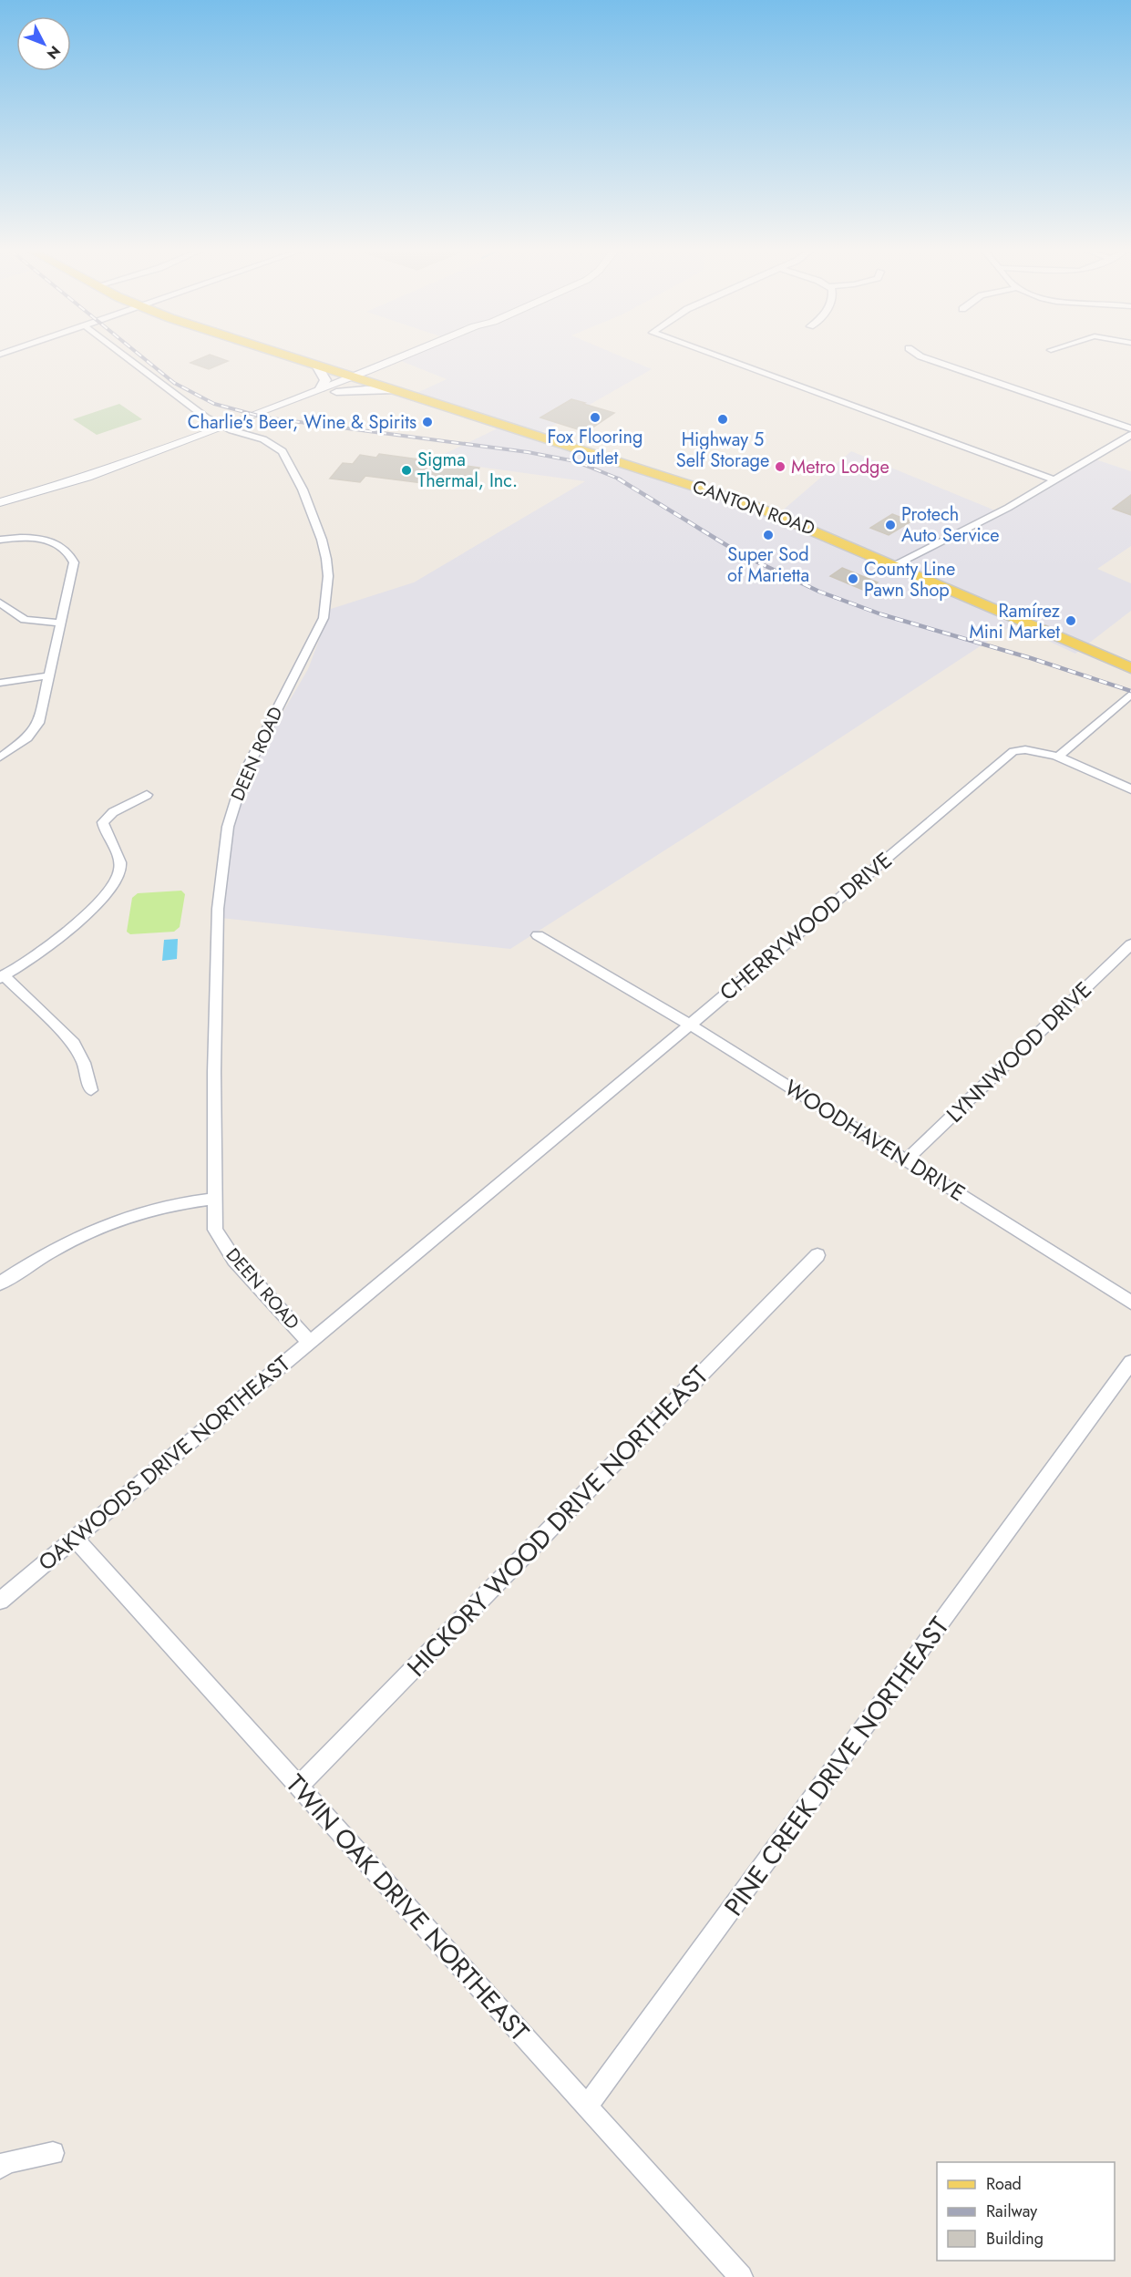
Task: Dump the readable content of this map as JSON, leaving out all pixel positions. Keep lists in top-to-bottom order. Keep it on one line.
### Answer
{"streets":{"main road":["CANTON ROAD"],"street":["DEEN ROAD","CHERRYWOOD DRIVE","LYNNWOOD DRIVE","WOODHAVEN DRIVE","OAKWOODS DRIVE NORTHEAST","HICKORY WOOD DRIVE NORTHEAST","PINE CREEK DRIVE NORTHEAST","TWIN OAK DRIVE NORTHEAST"]},"crossings":[["DEEN ROAD","OAKWOODS DRIVE NORTHEAST"],["CHERRYWOOD DRIVE","WOODHAVEN DRIVE"],["CHERRYWOOD DRIVE","OAKWOODS DRIVE NORTHEAST"],["LYNNWOOD DRIVE","WOODHAVEN DRIVE"],["OAKWOODS DRIVE NORTHEAST","TWIN OAK DRIVE NORTHEAST"],["HICKORY WOOD DRIVE NORTHEAST","TWIN OAK DRIVE NORTHEAST"],["PINE CREEK DRIVE NORTHEAST","TWIN OAK DRIVE NORTHEAST"]],"places":["Fox Flooring Outlet","Highway 5 Self Storage","Charlie's Beer, Wine & Spirits","Metro Lodge","Sigma Thermal, Inc.","Protech Auto Service","Super Sod of Marietta","County Line Pawn Shop","Ramírez Mini Market"],"legend":["Road","Railway","Building"],"north":"bottom right"}
